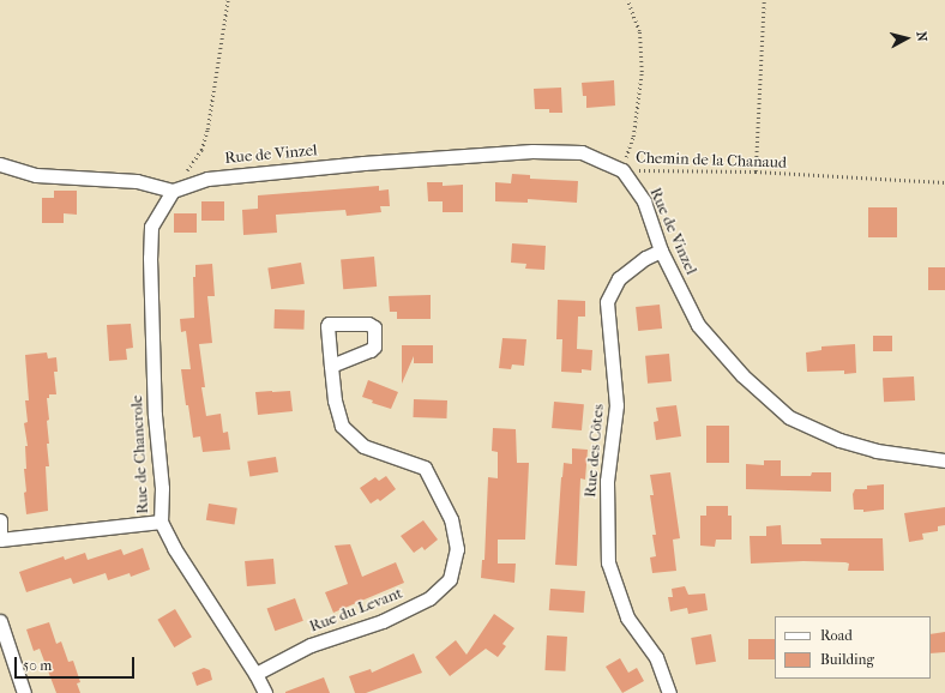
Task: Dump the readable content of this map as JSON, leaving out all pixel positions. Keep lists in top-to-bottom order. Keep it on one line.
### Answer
{"streets":{"street":["Rue de Vinzel","Rue des Côtes","Rue de Chancrole","Rue du Levant"],"path":["Chemin de la Chanaud"]},"crossings":[["Rue de Vinzel","Chemin de la Chanaud"],["Rue de Vinzel","Rue des Côtes"],["Rue de Vinzel","Rue de Chancrole"],["Rue de Chancrole","Rue du Levant"]],"legend":["Road","Building"],"scale_bar":"50 m","north":"right"}
